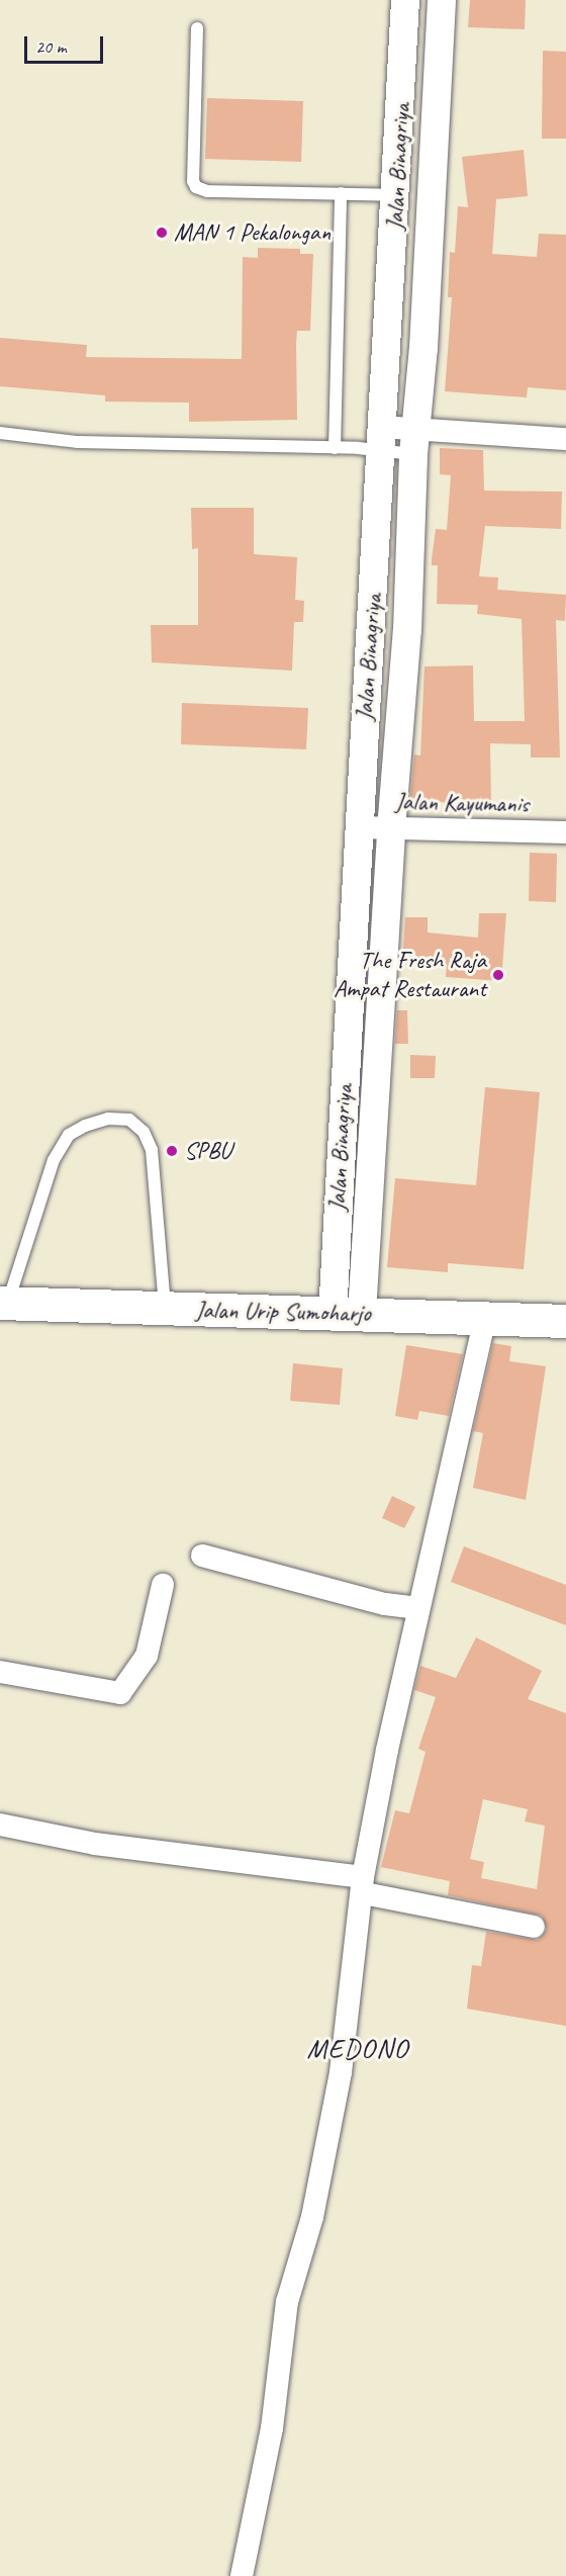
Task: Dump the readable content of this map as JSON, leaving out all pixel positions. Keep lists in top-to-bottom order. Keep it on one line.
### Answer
{"streets":{"main road":["Jalan Urip Sumoharjo"],"street":["Jalan Binagriya","Jalan Kayumanis"]},"crossings":[["Jalan Binagriya","Jalan Kayumanis"],["Jalan Binagriya","Jalan Urip Sumoharjo"]],"districts":["MEDONO"],"places":["MAN 1 Pekalongan","The Fresh Raja Ampat Restaurant","SPBU"],"scale_bar":"20 m"}
